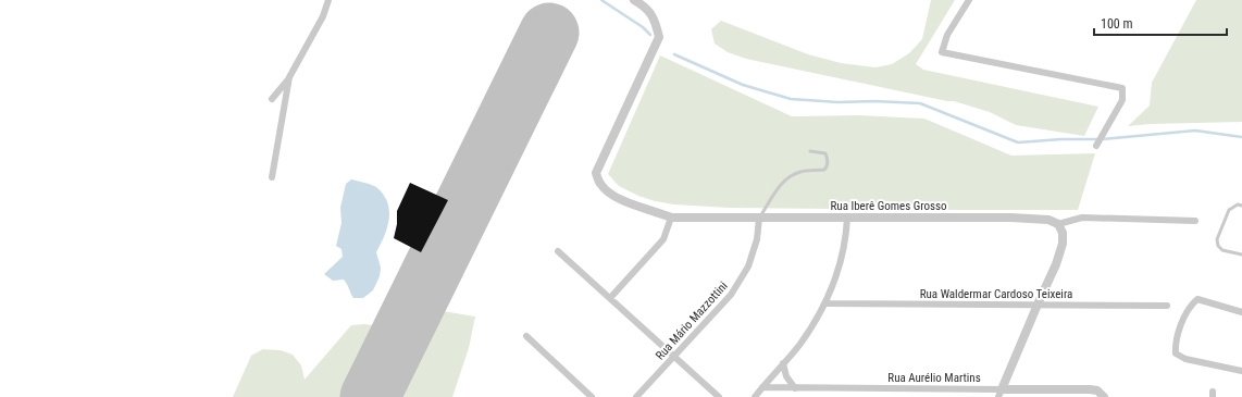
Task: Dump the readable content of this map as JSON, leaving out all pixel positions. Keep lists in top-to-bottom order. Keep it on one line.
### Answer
{"streets":{"street":["Rua Iberê Gomes Grosso","Rua Waldermar Cardoso Teixeira","Rua Mário Mazzottini","Rua Aurélio Martins"]},"crossings":[["Rua Iberê Gomes Grosso","Rua Mário Mazzottini"]],"scale_bar":"100 m"}
